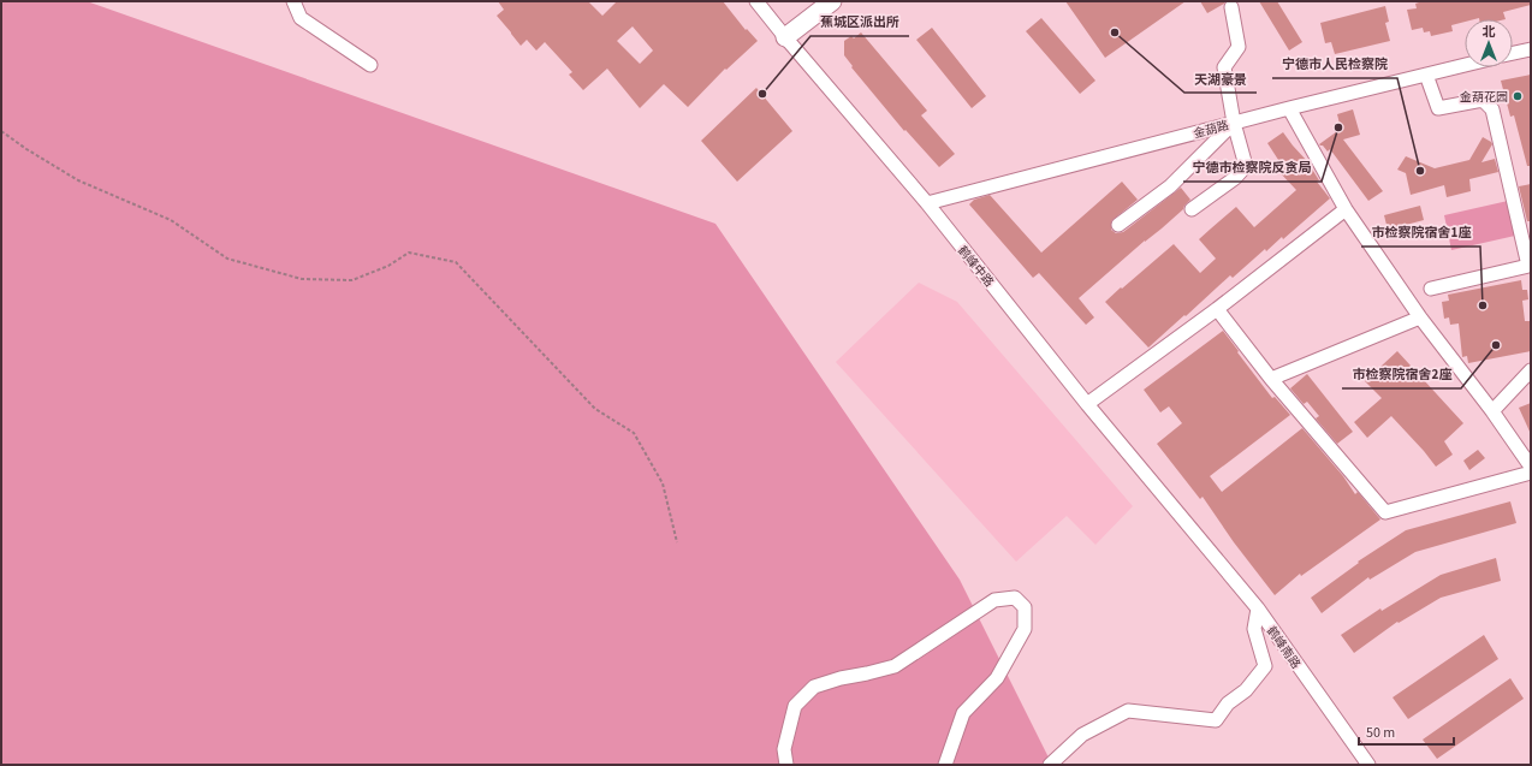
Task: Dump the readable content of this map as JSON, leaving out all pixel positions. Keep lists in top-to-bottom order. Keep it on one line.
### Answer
{"streets":{"street":["金葫路","鹤峰中路","鹤峰南路"]},"crossings":[["金葫路","鹤峰中路"],["鹤峰中路","鹤峰南路"]],"places":["天湖豪景","蕉城区派出所","金葫花园","宁德市检察院反贪局","宁德市人民检察院","市检察院宿舍1座","市检察院宿舍2座"],"scale_bar":"50 m","north":"top"}
